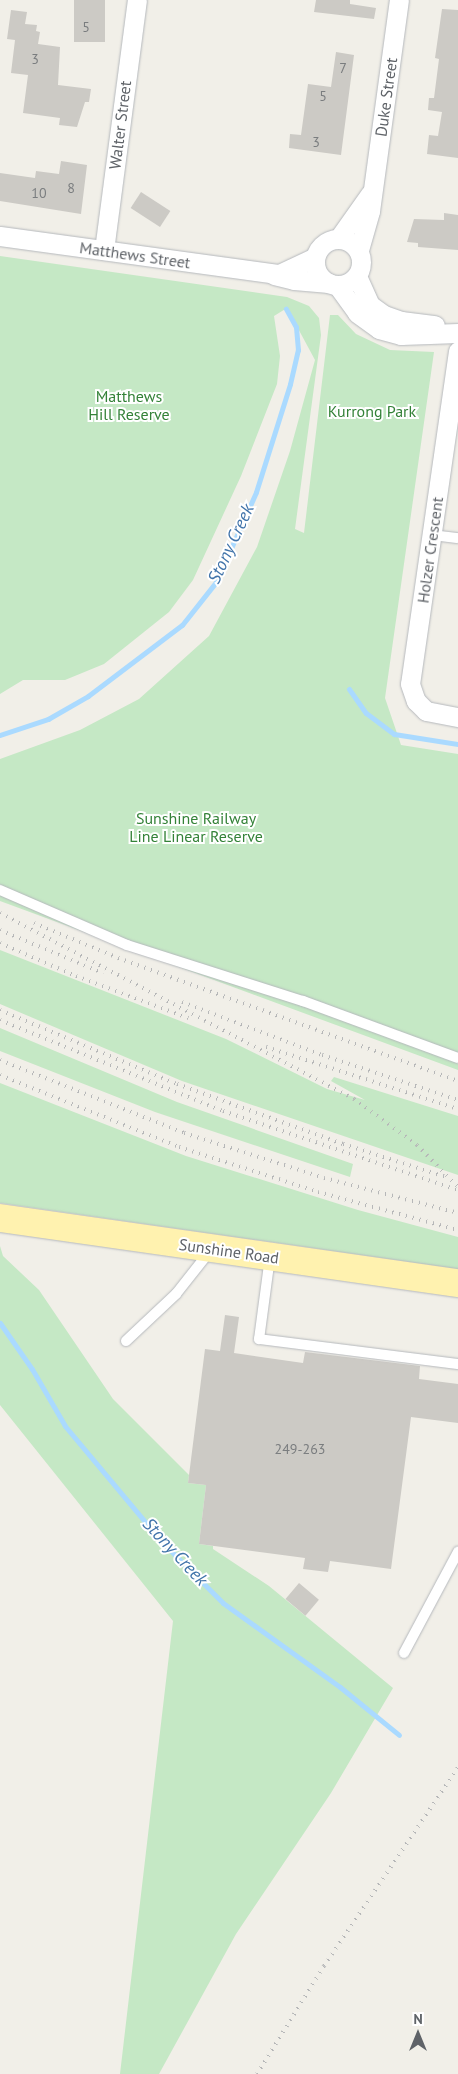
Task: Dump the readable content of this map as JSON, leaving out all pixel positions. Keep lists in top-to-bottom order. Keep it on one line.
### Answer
{"streets":{"main road":["Sunshine Road"],"street":["Duke Street","Walter Street","Matthews Street","Holzer Crescent"]},"crossings":[["Duke Street","Matthews Street"],["Walter Street","Matthews Street"]],"water":["Stony Creek"],"parks":["Matthews Hill Reserve","Kurrong Park","Sunshine Railway Line Linear Reserve"],"house_numbers":["5","3","7","5","3","8","10","249-263"],"north":"top"}
